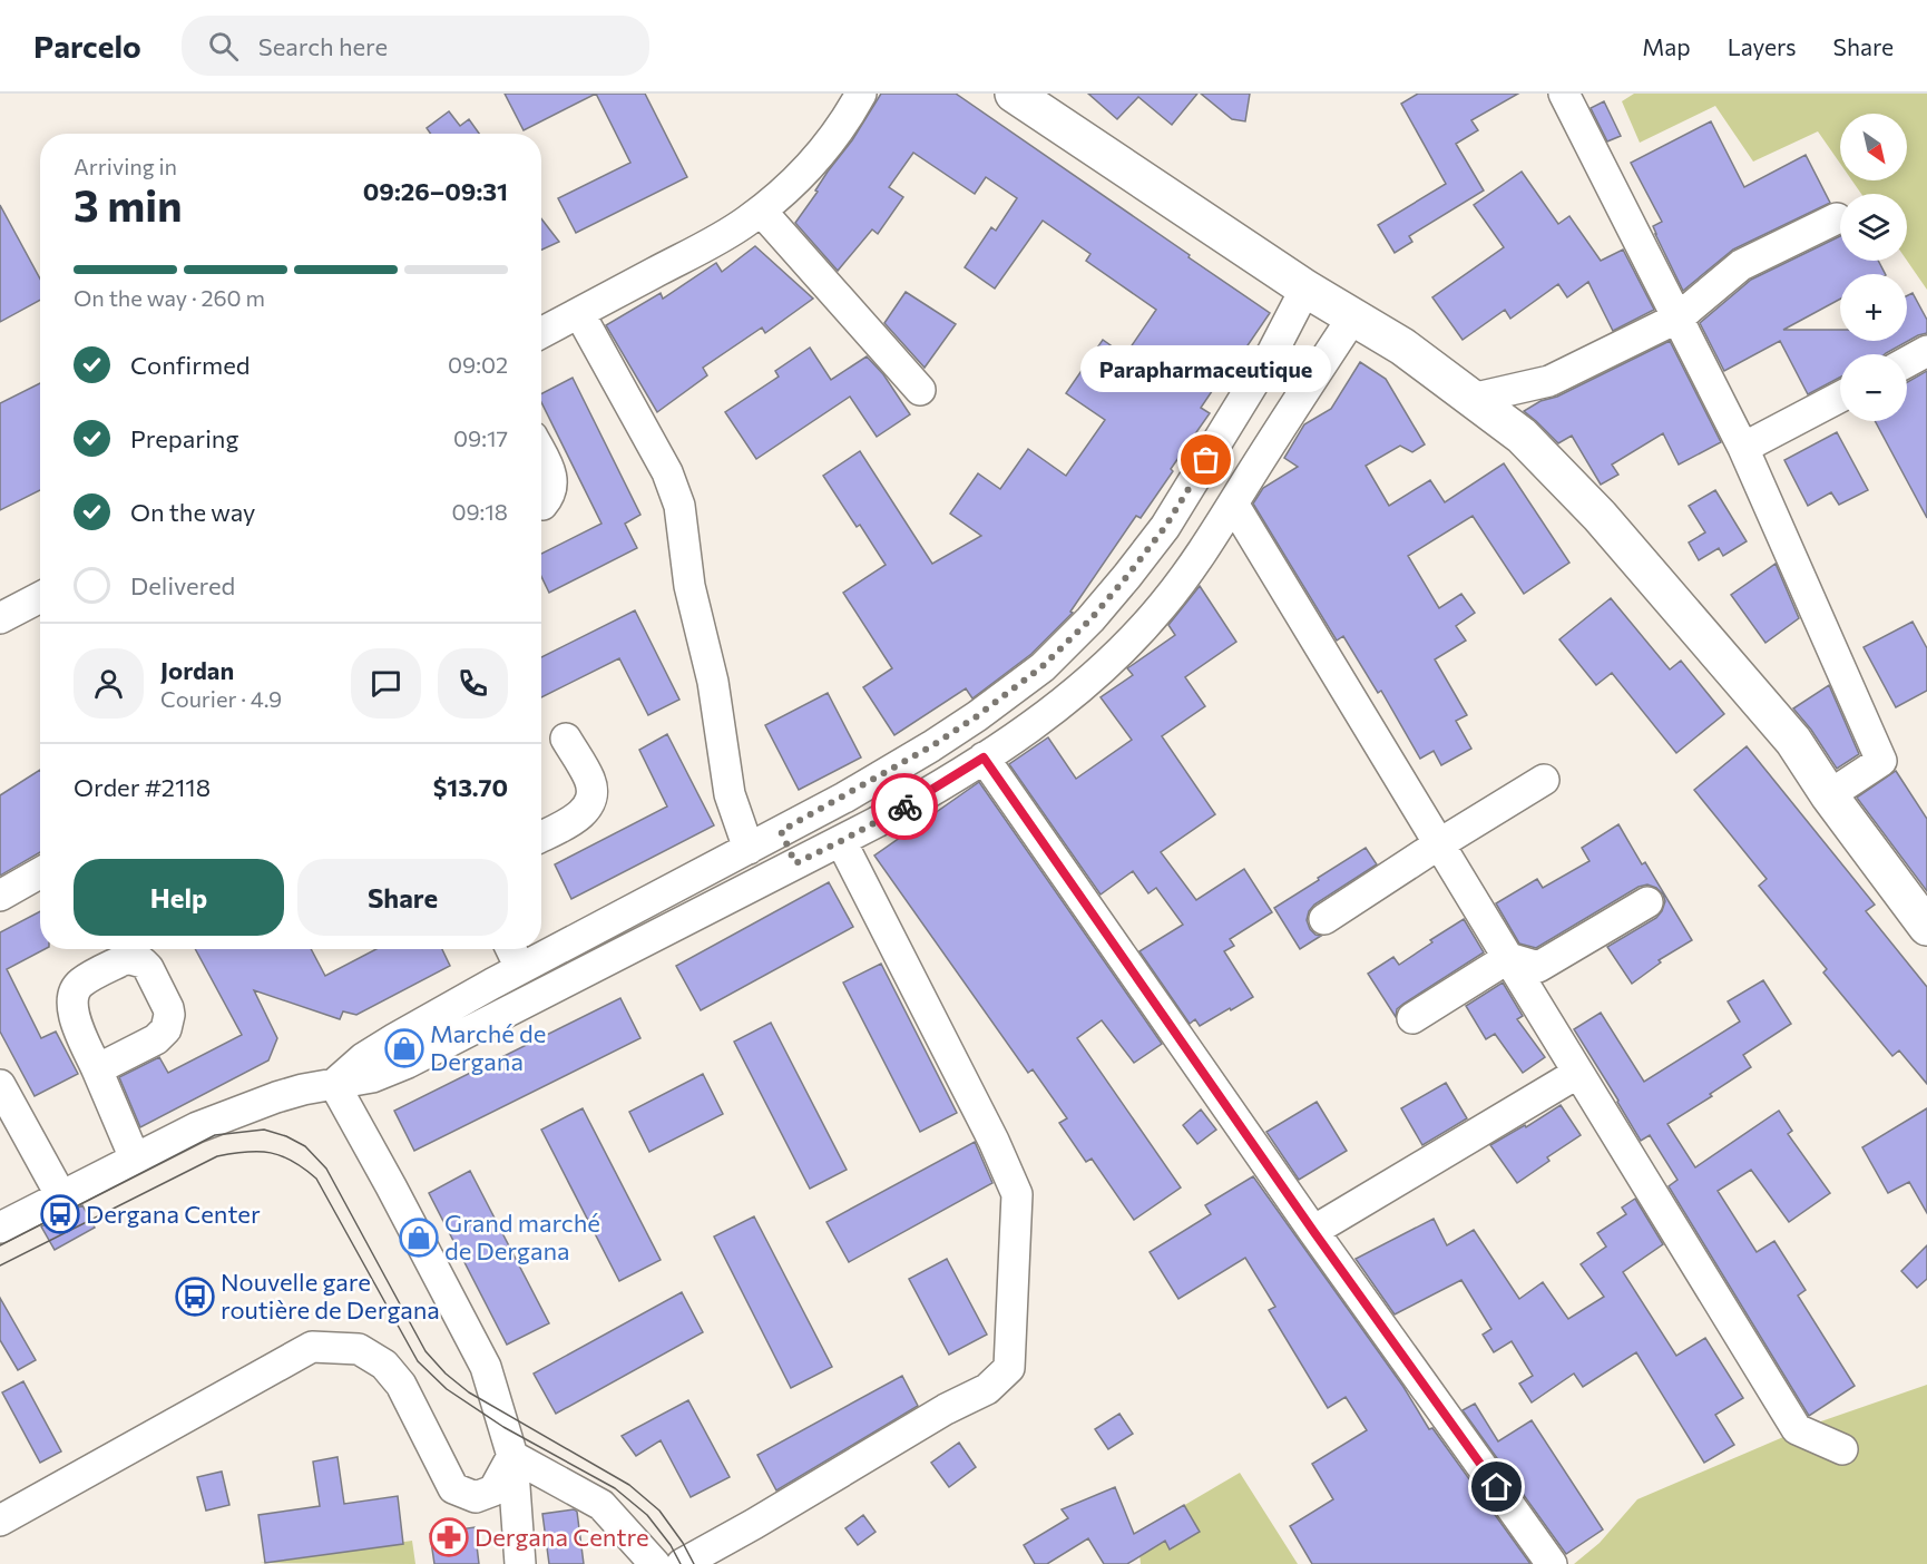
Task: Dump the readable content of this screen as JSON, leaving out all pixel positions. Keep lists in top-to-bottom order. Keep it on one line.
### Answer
{"places":{"other":["Parapharmaceutique"],"shop":["Marché de Dergana","Grand marché de Dergana"],"bus stop":["Dergana Center","Nouvelle gare routière de Dergana"],"pharmacy":["Dergana Centre"]},"north":"bottom right","page":{"header":"Parcelo","search":"Search here","nav":["Map","Layers","Share"],"map_buttons":["+","−"],"heading":["3 min","Arriving in","09:26–09:31"],"panel":["Jordan","Courier · 4.9","Order #2118","$13.70"],"bar":"On the way · 260 m","list":[["Confirmed","09:02"],["Preparing","09:17"],["On the way","09:18"],"Delivered"],"bubble":"Parapharmaceutique","buttons":["Help","Share"]}}
